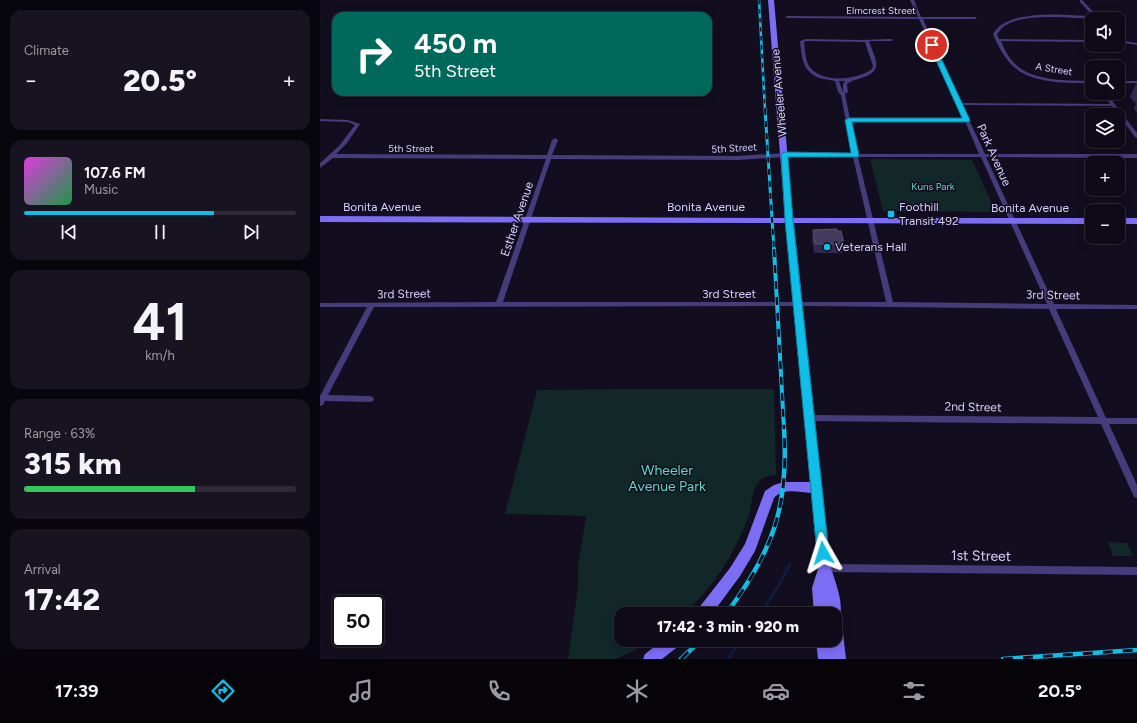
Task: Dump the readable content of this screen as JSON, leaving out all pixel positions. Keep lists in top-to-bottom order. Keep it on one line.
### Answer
{"streets":{"main road":["Wheeler Avenue","Bonita Avenue"],"street":["Elmcrest Street","A Street","5th Street","Park Avenue","Esther Avenue","3rd Street","2nd Street","1st Street"]},"crossings":[["Elmcrest Street","Park Avenue"],["Wheeler Avenue","5th Street"],["Wheeler Avenue","Bonita Avenue"],["Wheeler Avenue","3rd Street"],["Wheeler Avenue","2nd Street"],["Wheeler Avenue","1st Street"],["5th Street","Park Avenue"],["5th Street","Esther Avenue"],["Park Avenue","Bonita Avenue"],["Park Avenue","3rd Street"],["Park Avenue","2nd Street"],["Bonita Avenue","Esther Avenue"],["Esther Avenue","3rd Street"]],"parks":["Kuns Park","Wheeler Avenue Park"],"places":{"transit":["Foothill Transit 492"],"other":["Veterans Hall"]},"page":{"tile":["Climate",["41","km/h"],["Range · 63%","315 km"],["Arrival","17:42"]],"map_buttons":["+","−"],"turn":["450 m","5th Street"],"heat":["−","20.5°","+"],"song":["107.6 FM","Music"],"limit":"50","trip":"17:42 · 3 min · 920 m","tabs":["17:39","20.5°"]}}
